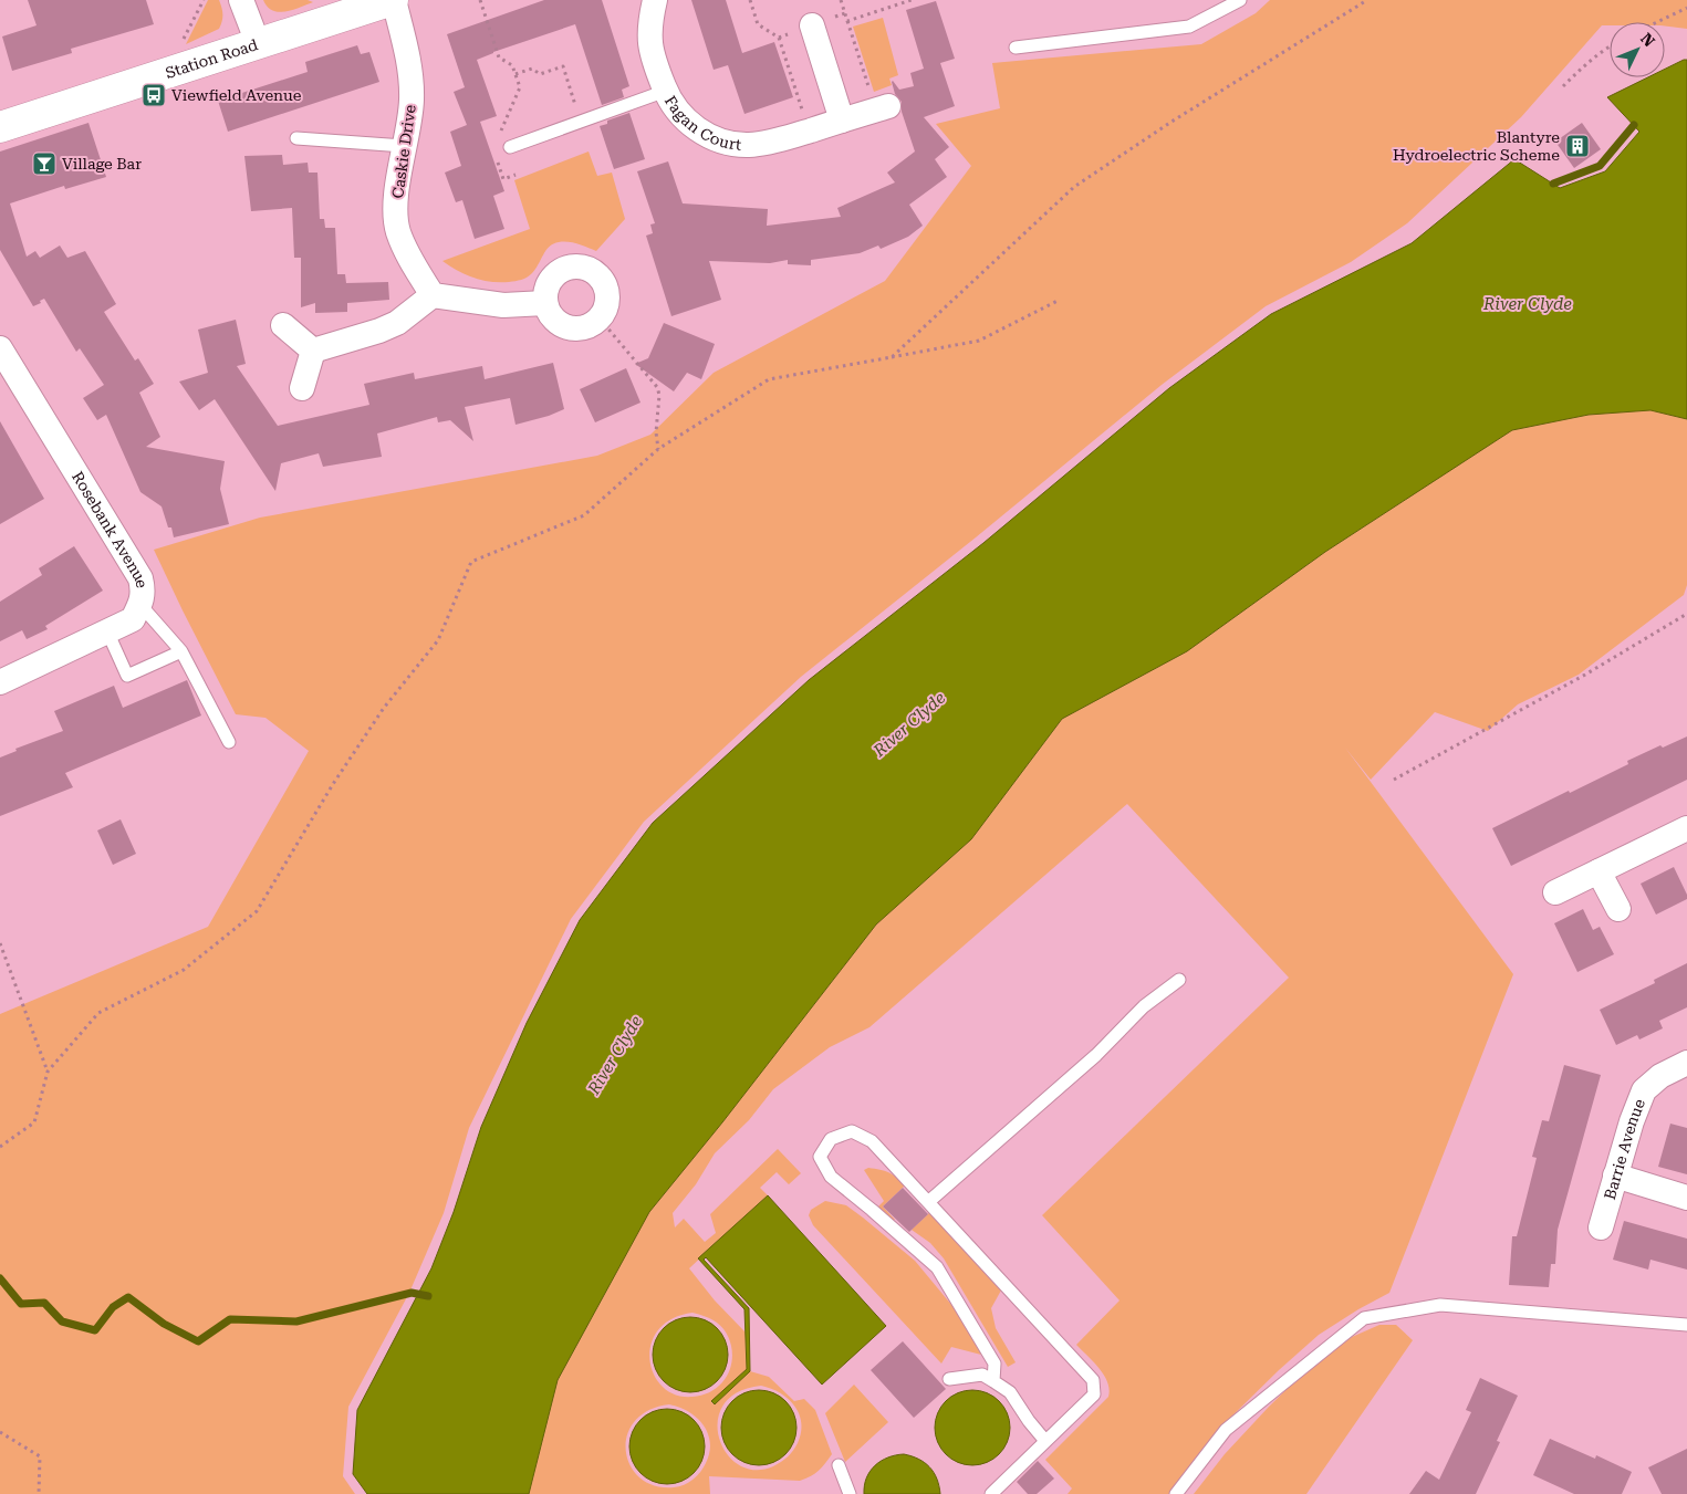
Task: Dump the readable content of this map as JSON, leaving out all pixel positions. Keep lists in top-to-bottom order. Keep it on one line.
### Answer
{"streets":{"street":["Station Road","Fagan Court","Caskie Drive","Rosebank Avenue","Barrie Avenue"]},"crossings":[["Station Road","Caskie Drive"]],"water":["River Clyde"],"places":{"bus stop":["Viewfield Avenue"],"building":["Blantyre Hydroelectric Scheme"],"bar":["Village Bar"]},"north":"top right"}
